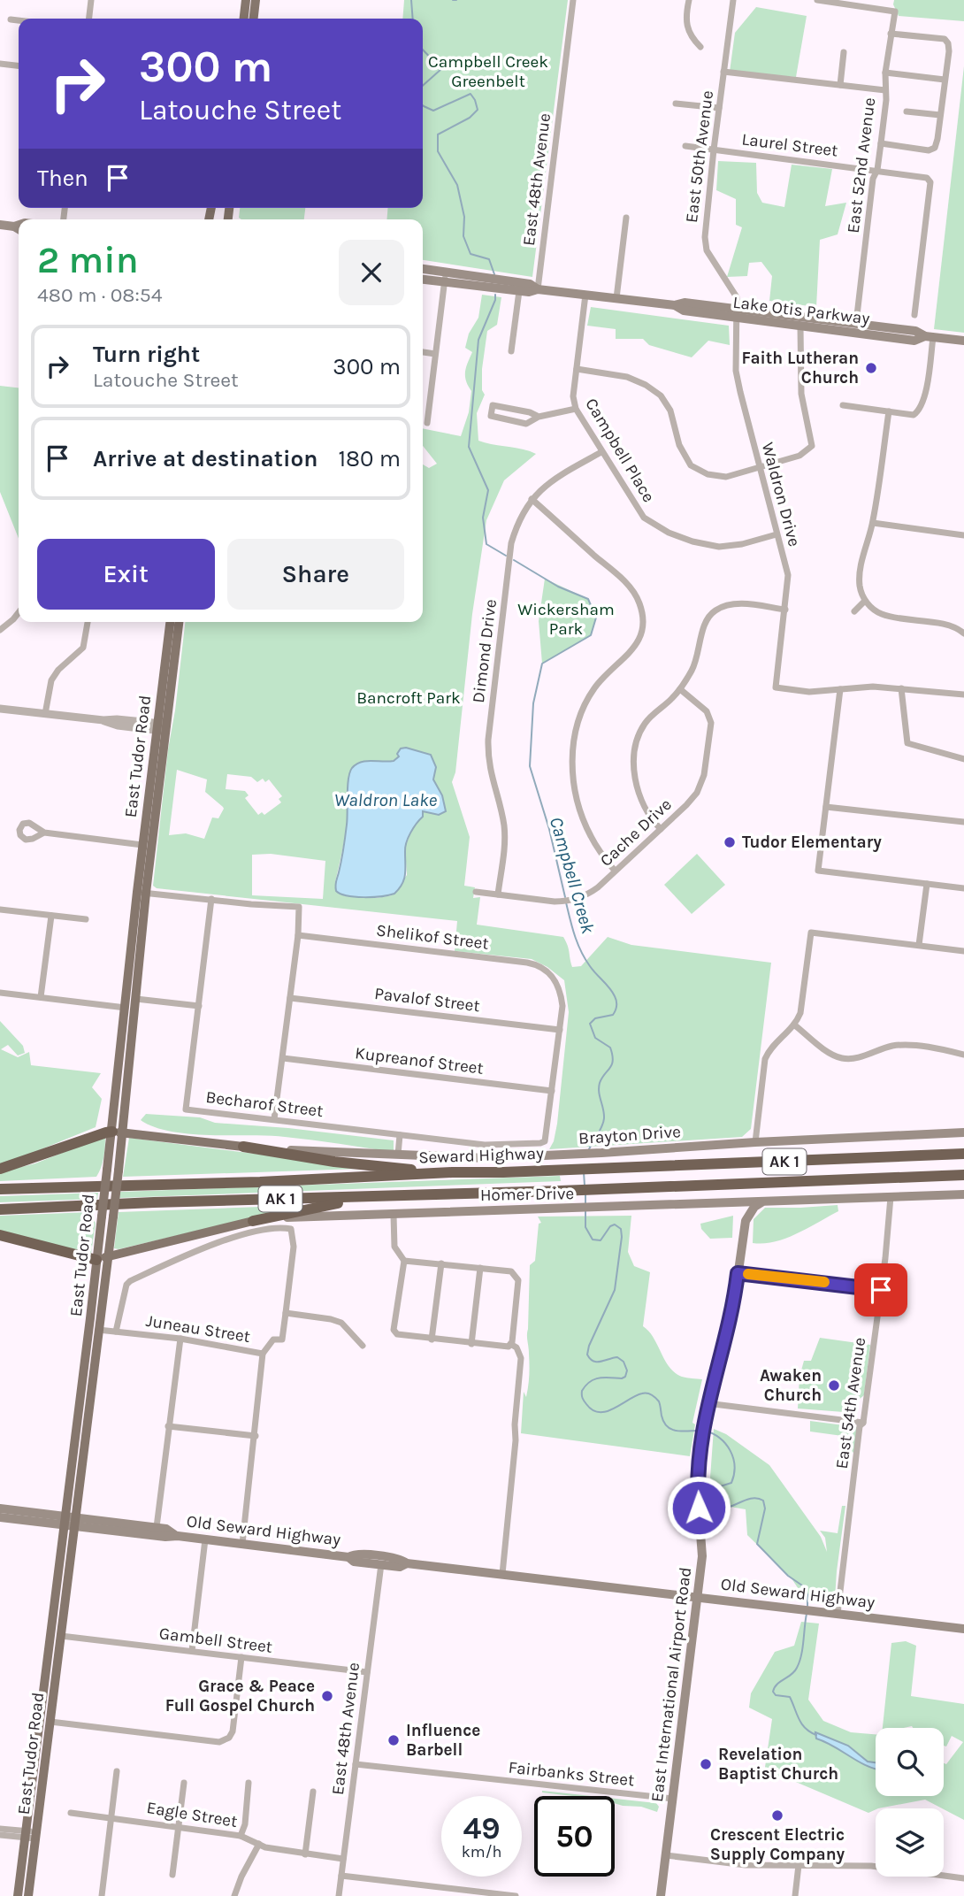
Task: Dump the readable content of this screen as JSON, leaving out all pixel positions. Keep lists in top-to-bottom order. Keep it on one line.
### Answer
{"streets":{"highway":["Seward Highway","AK 1"],"main road":["Lake Otis Parkway","East Tudor Road","Brayton Drive","Homer Drive","Old Seward Highway","East International Airport Road"],"street":["Laurel Street","East 50th Avenue","East 52nd Avenue","East 48th Avenue","Campbell Place","Waldron Drive","Dimond Drive","Cache Drive","Shelikof Street","Pavalof Street","Kupreanof Street","Becharof Street","Juneau Street","East 54th Avenue","Gambell Street","Fairbanks Street","Eagle Street"]},"crossings":[["Laurel Street","East 50th Avenue"],["Laurel Street","East 52nd Avenue"],["East 50th Avenue","Lake Otis Parkway"],["East 50th Avenue","Waldron Drive"],["East 52nd Avenue","Lake Otis Parkway"],["East 48th Avenue","Lake Otis Parkway"],["East 48th Avenue","Old Seward Highway"],["East 48th Avenue","Gambell Street"],["East 48th Avenue","Fairbanks Street"],["East 48th Avenue","Eagle Street"],["Lake Otis Parkway","Campbell Place"],["Lake Otis Parkway","Waldron Drive"],["Campbell Place","Waldron Drive"],["Campbell Place","Dimond Drive"],["Dimond Drive","Cache Drive"],["East Tudor Road","Brayton Drive"],["East Tudor Road","Homer Drive"],["East Tudor Road","Juneau Street"],["East Tudor Road","Old Seward Highway"],["East Tudor Road","Gambell Street"],["Shelikof Street","Pavalof Street"],["Kupreanof Street","Becharof Street"],["Homer Drive","East 54th Avenue"],["East 54th Avenue","Old Seward Highway"],["Old Seward Highway","East International Airport Road"],["East International Airport Road","Fairbanks Street"]],"water":["Waldron Lake","Campbell Creek"],"parks":["Campbell Creek Greenbelt","Wickersham Park","Bancroft Park"],"places":["Faith Lutheran Church","Tudor Elementary","Awaken Church","Grace & Peace Full Gospel Church","Influence Barbell","Revelation Baptist Church","Crescent Electric Supply Company"],"page":{"turn":["300 m","Latouche Street"],"then":"Then","heading":["2 min","480 m · 08:54"],"list":[{"name":"Turn right","note":"Latouche Street","value":"300 m"},{"name":"Arrive at destination","value":"180 m"}],"buttons":["Exit","Share"],"speed":"49 km/h","limit":"50"}}
